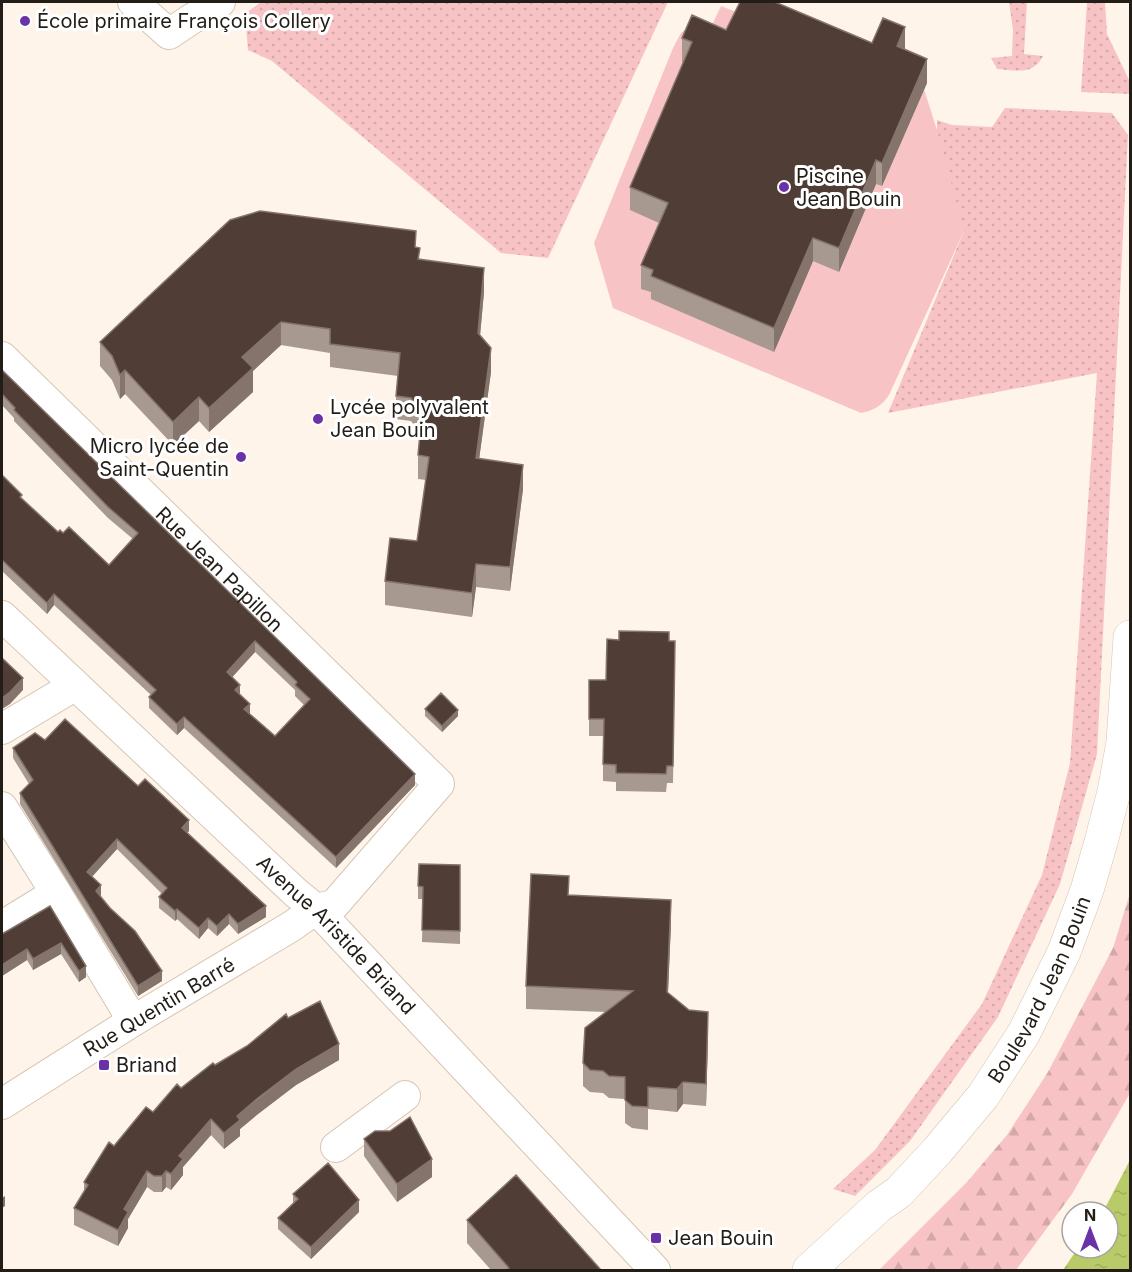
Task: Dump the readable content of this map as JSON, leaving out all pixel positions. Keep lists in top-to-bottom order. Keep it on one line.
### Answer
{"streets":{"street":["Rue Jean Papillon","Avenue Aristide Briand","Boulevard Jean Bouin","Rue Quentin Barré"]},"crossings":[["Rue Jean Papillon","Rue Quentin Barré"],["Avenue Aristide Briand","Rue Quentin Barré"]],"places":{"other":["École primaire François Collery","Piscine Jean Bouin","Lycée polyvalent Jean Bouin","Micro lycée de Saint-Quentin"],"transit":["Briand","Jean Bouin"]},"north":"top"}
